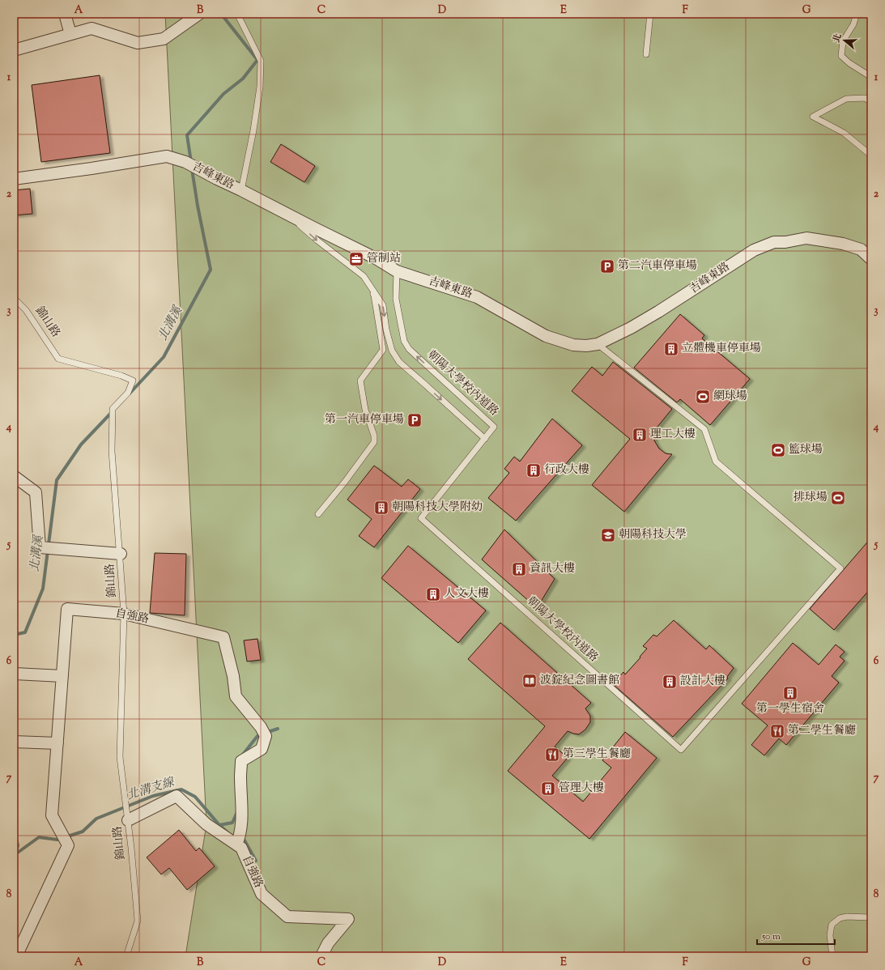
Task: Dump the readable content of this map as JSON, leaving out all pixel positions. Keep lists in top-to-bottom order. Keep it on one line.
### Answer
{"streets":{"street":["吉峰東路","自強路"],"lane":["錦山路","朝陽大學校內道路"]},"crossings":[["吉峰東路","朝陽大學校內道路"],["錦山路","自強路"]],"water":["北溝溪","北溝支線"],"places":{"office":["管制站"],"parking":["第二汽車停車場","第一汽車停車場"],"building":["立體機車停車場","理工大樓","行政大樓","朝陽科技大學附幼","資訊大樓","人文大樓","設計大樓","第一學生宿舍","管理大樓"],"sports":["網球場","籃球場","排球場"],"school or university":["朝陽科技大學"],"library":["波錠紀念圖書館"],"restaurant":["第二學生餐廳","第三學生餐廳"]},"scale_bar":"50 m","north":"left","grid":{"columns":["A","B","C","D","E","F","G"],"rows":["1","2","3","4","5","6","7","8"]}}
